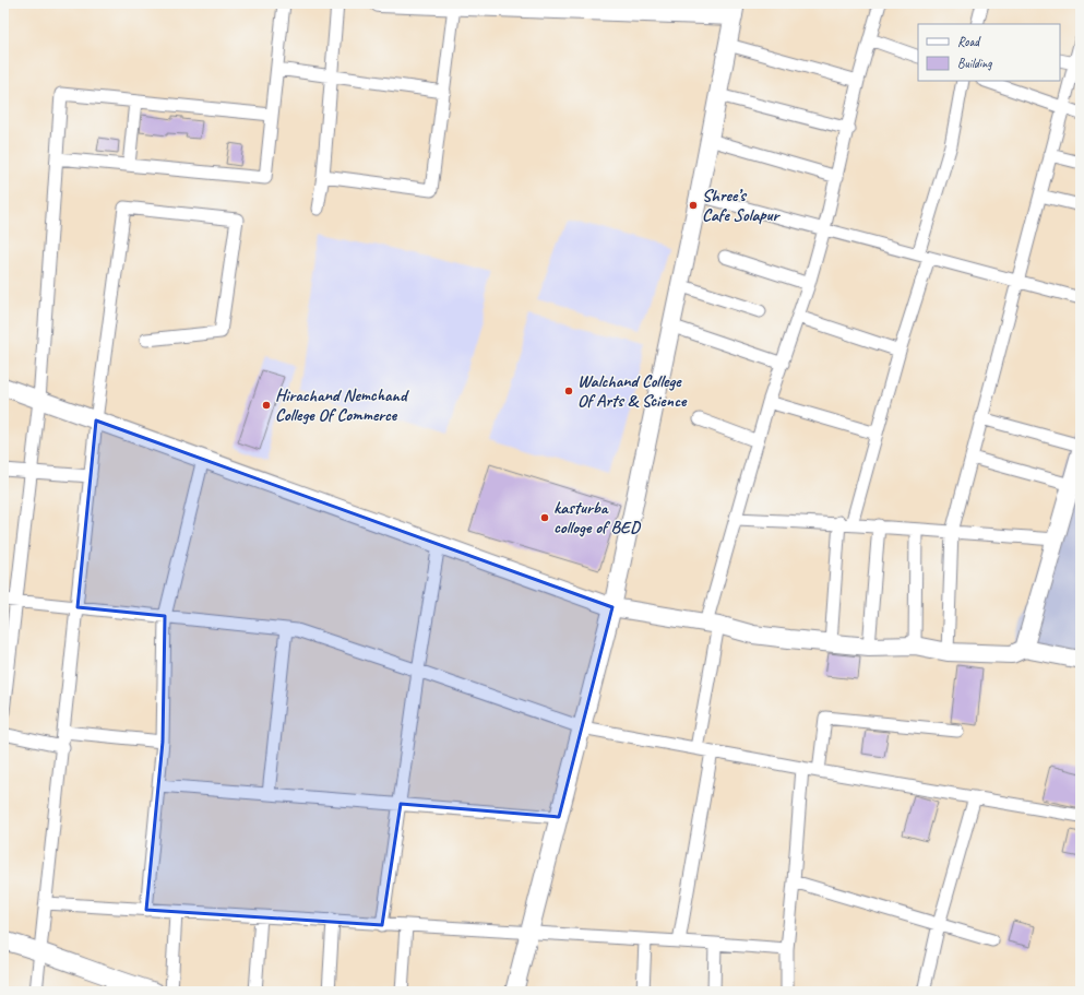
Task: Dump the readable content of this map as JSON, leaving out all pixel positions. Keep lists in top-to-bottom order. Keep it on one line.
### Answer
{"places":["Shree’s Cafe Solapur","Walchand College Of Arts & Science","Hirachand Nemchand College Of Commerce","kasturba colloge of BED"],"legend":["Road","Building"]}
